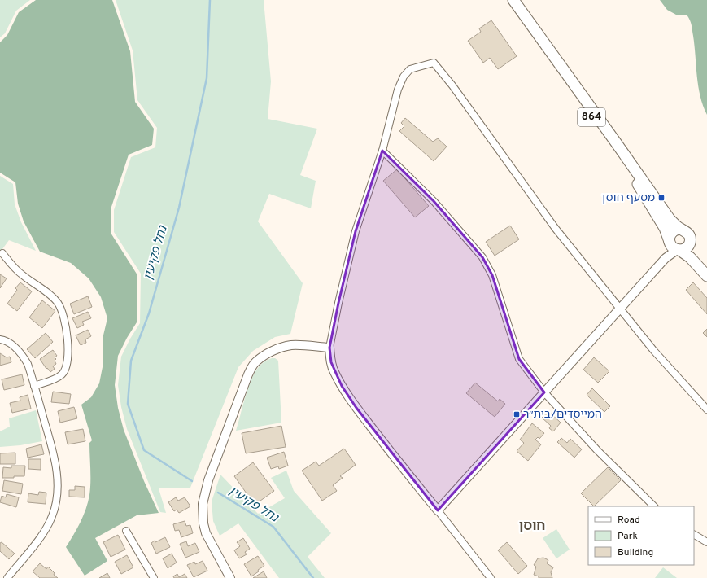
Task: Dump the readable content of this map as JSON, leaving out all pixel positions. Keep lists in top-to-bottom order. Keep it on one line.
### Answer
{"streets":{"main road":["864"]},"districts":["חוסן"],"water":["נחל פקיעין"],"places":{"transit":["מסעף חוסן","המייסדים/בית״ר"]},"legend":["Road","Park","Building"]}
